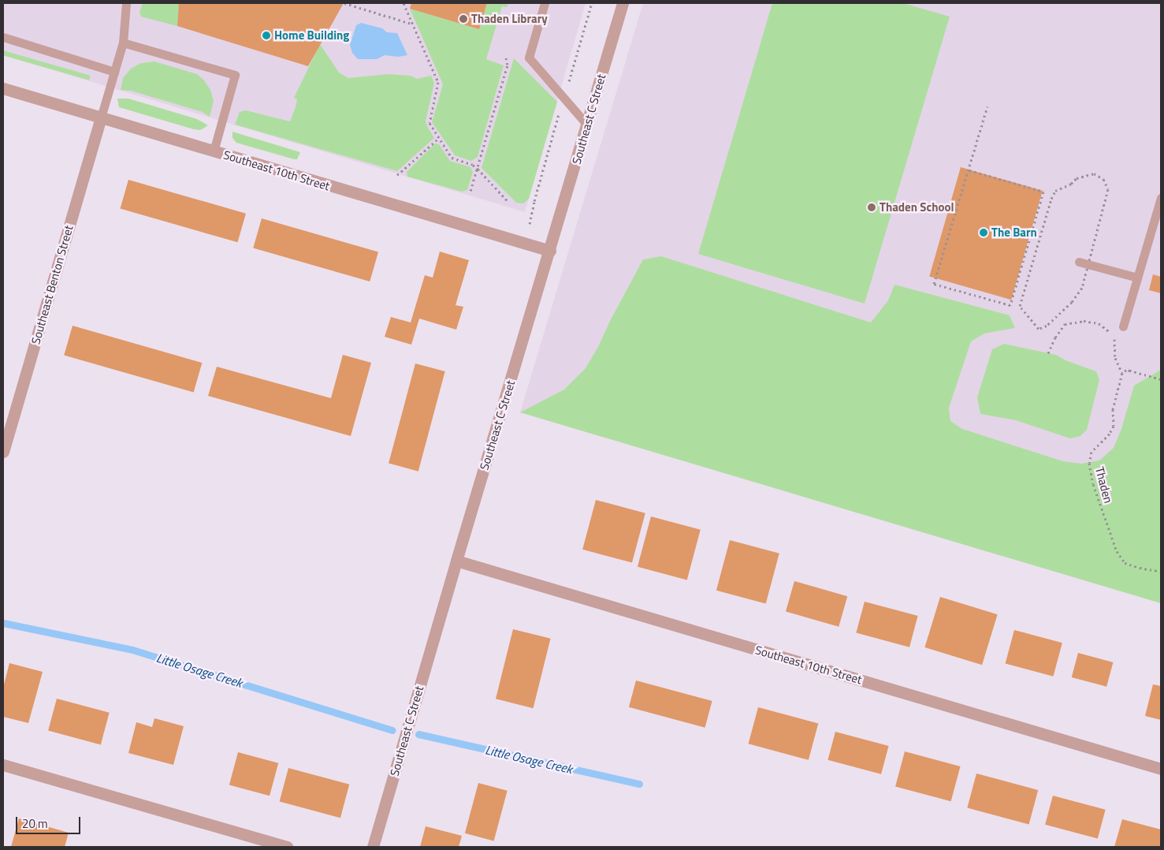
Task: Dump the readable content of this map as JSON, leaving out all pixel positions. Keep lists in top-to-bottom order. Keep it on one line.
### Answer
{"streets":{"street":["Southeast C Street","Southeast 10th Street","Southeast Benton Street"],"path":["Thaden"]},"crossings":[["Southeast C Street","Southeast 10th Street"],["Southeast 10th Street","Southeast Benton Street"]],"water":["Little Osage Creek"],"places":["Thaden Library","Home Building","Thaden School","The Barn"],"scale_bar":"20 m"}
